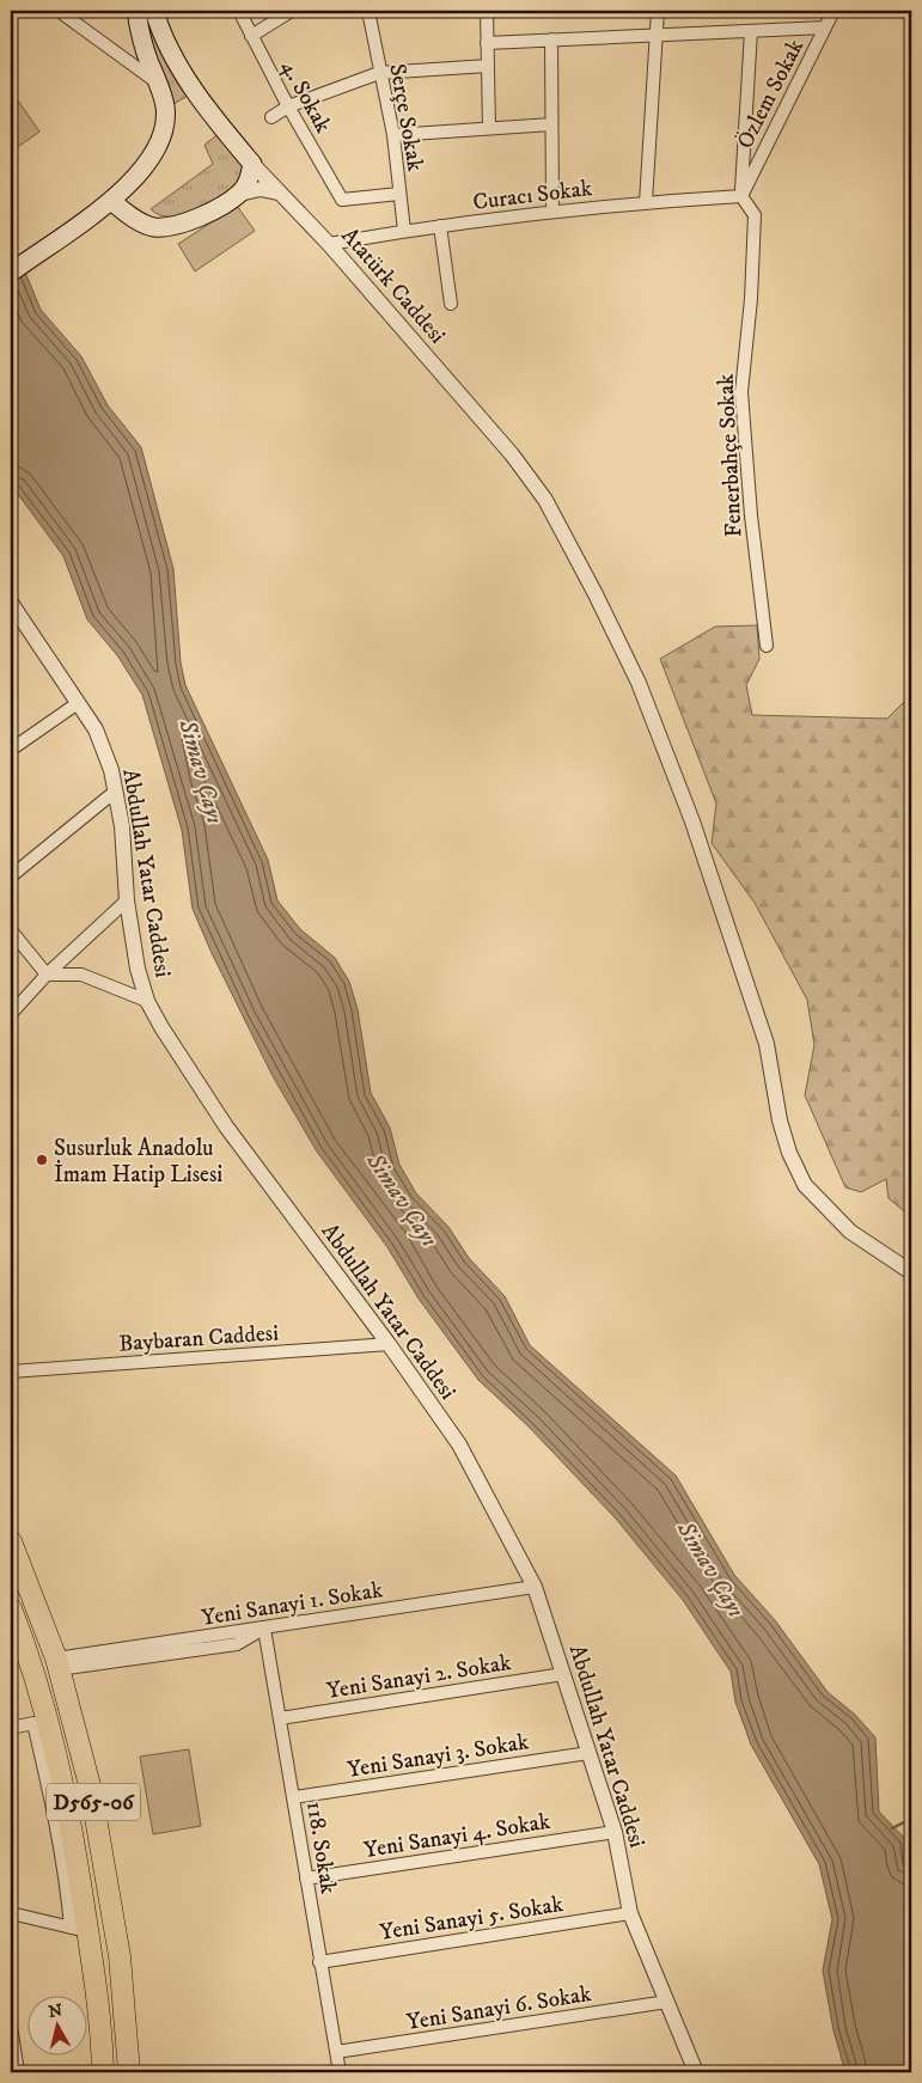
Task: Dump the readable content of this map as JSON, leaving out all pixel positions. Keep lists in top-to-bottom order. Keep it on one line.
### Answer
{"streets":{"highway":["D565-06"],"main road":["Atatürk Caddesi"],"street":["Özlem Sokak","4. Sokak","Serçe Sokak","Curacı Sokak","Fenerbahçe Sokak","Abdullah Yatar Caddesi","Baybaran Caddesi","Yeni Sanayi 1. Sokak","Yeni Sanayi 2. Sokak","Yeni Sanayi 3. Sokak","Yeni Sanayi 4. Sokak","118. Sokak","Yeni Sanayi 5. Sokak","Yeni Sanayi 6. Sokak"]},"crossings":[["Özlem Sokak","Curacı Sokak"],["Özlem Sokak","Fenerbahçe Sokak"],["4. Sokak","Serçe Sokak"],["Serçe Sokak","Curacı Sokak"],["Curacı Sokak","Atatürk Caddesi"],["Curacı Sokak","Fenerbahçe Sokak"],["Abdullah Yatar Caddesi","Baybaran Caddesi"],["Abdullah Yatar Caddesi","Yeni Sanayi 1. Sokak"],["Abdullah Yatar Caddesi","Yeni Sanayi 2. Sokak"],["Abdullah Yatar Caddesi","Yeni Sanayi 3. Sokak"],["Abdullah Yatar Caddesi","Yeni Sanayi 4. Sokak"],["Abdullah Yatar Caddesi","Yeni Sanayi 5. Sokak"],["Abdullah Yatar Caddesi","Yeni Sanayi 6. Sokak"],["Yeni Sanayi 1. Sokak","118. Sokak"],["Yeni Sanayi 2. Sokak","118. Sokak"],["Yeni Sanayi 3. Sokak","118. Sokak"],["Yeni Sanayi 4. Sokak","118. Sokak"],["118. Sokak","Yeni Sanayi 5. Sokak"],["118. Sokak","Yeni Sanayi 6. Sokak"]],"water":["Simav Çayı"],"places":["Susurluk Anadolu İmam Hatip Lisesi"],"north":"top"}
